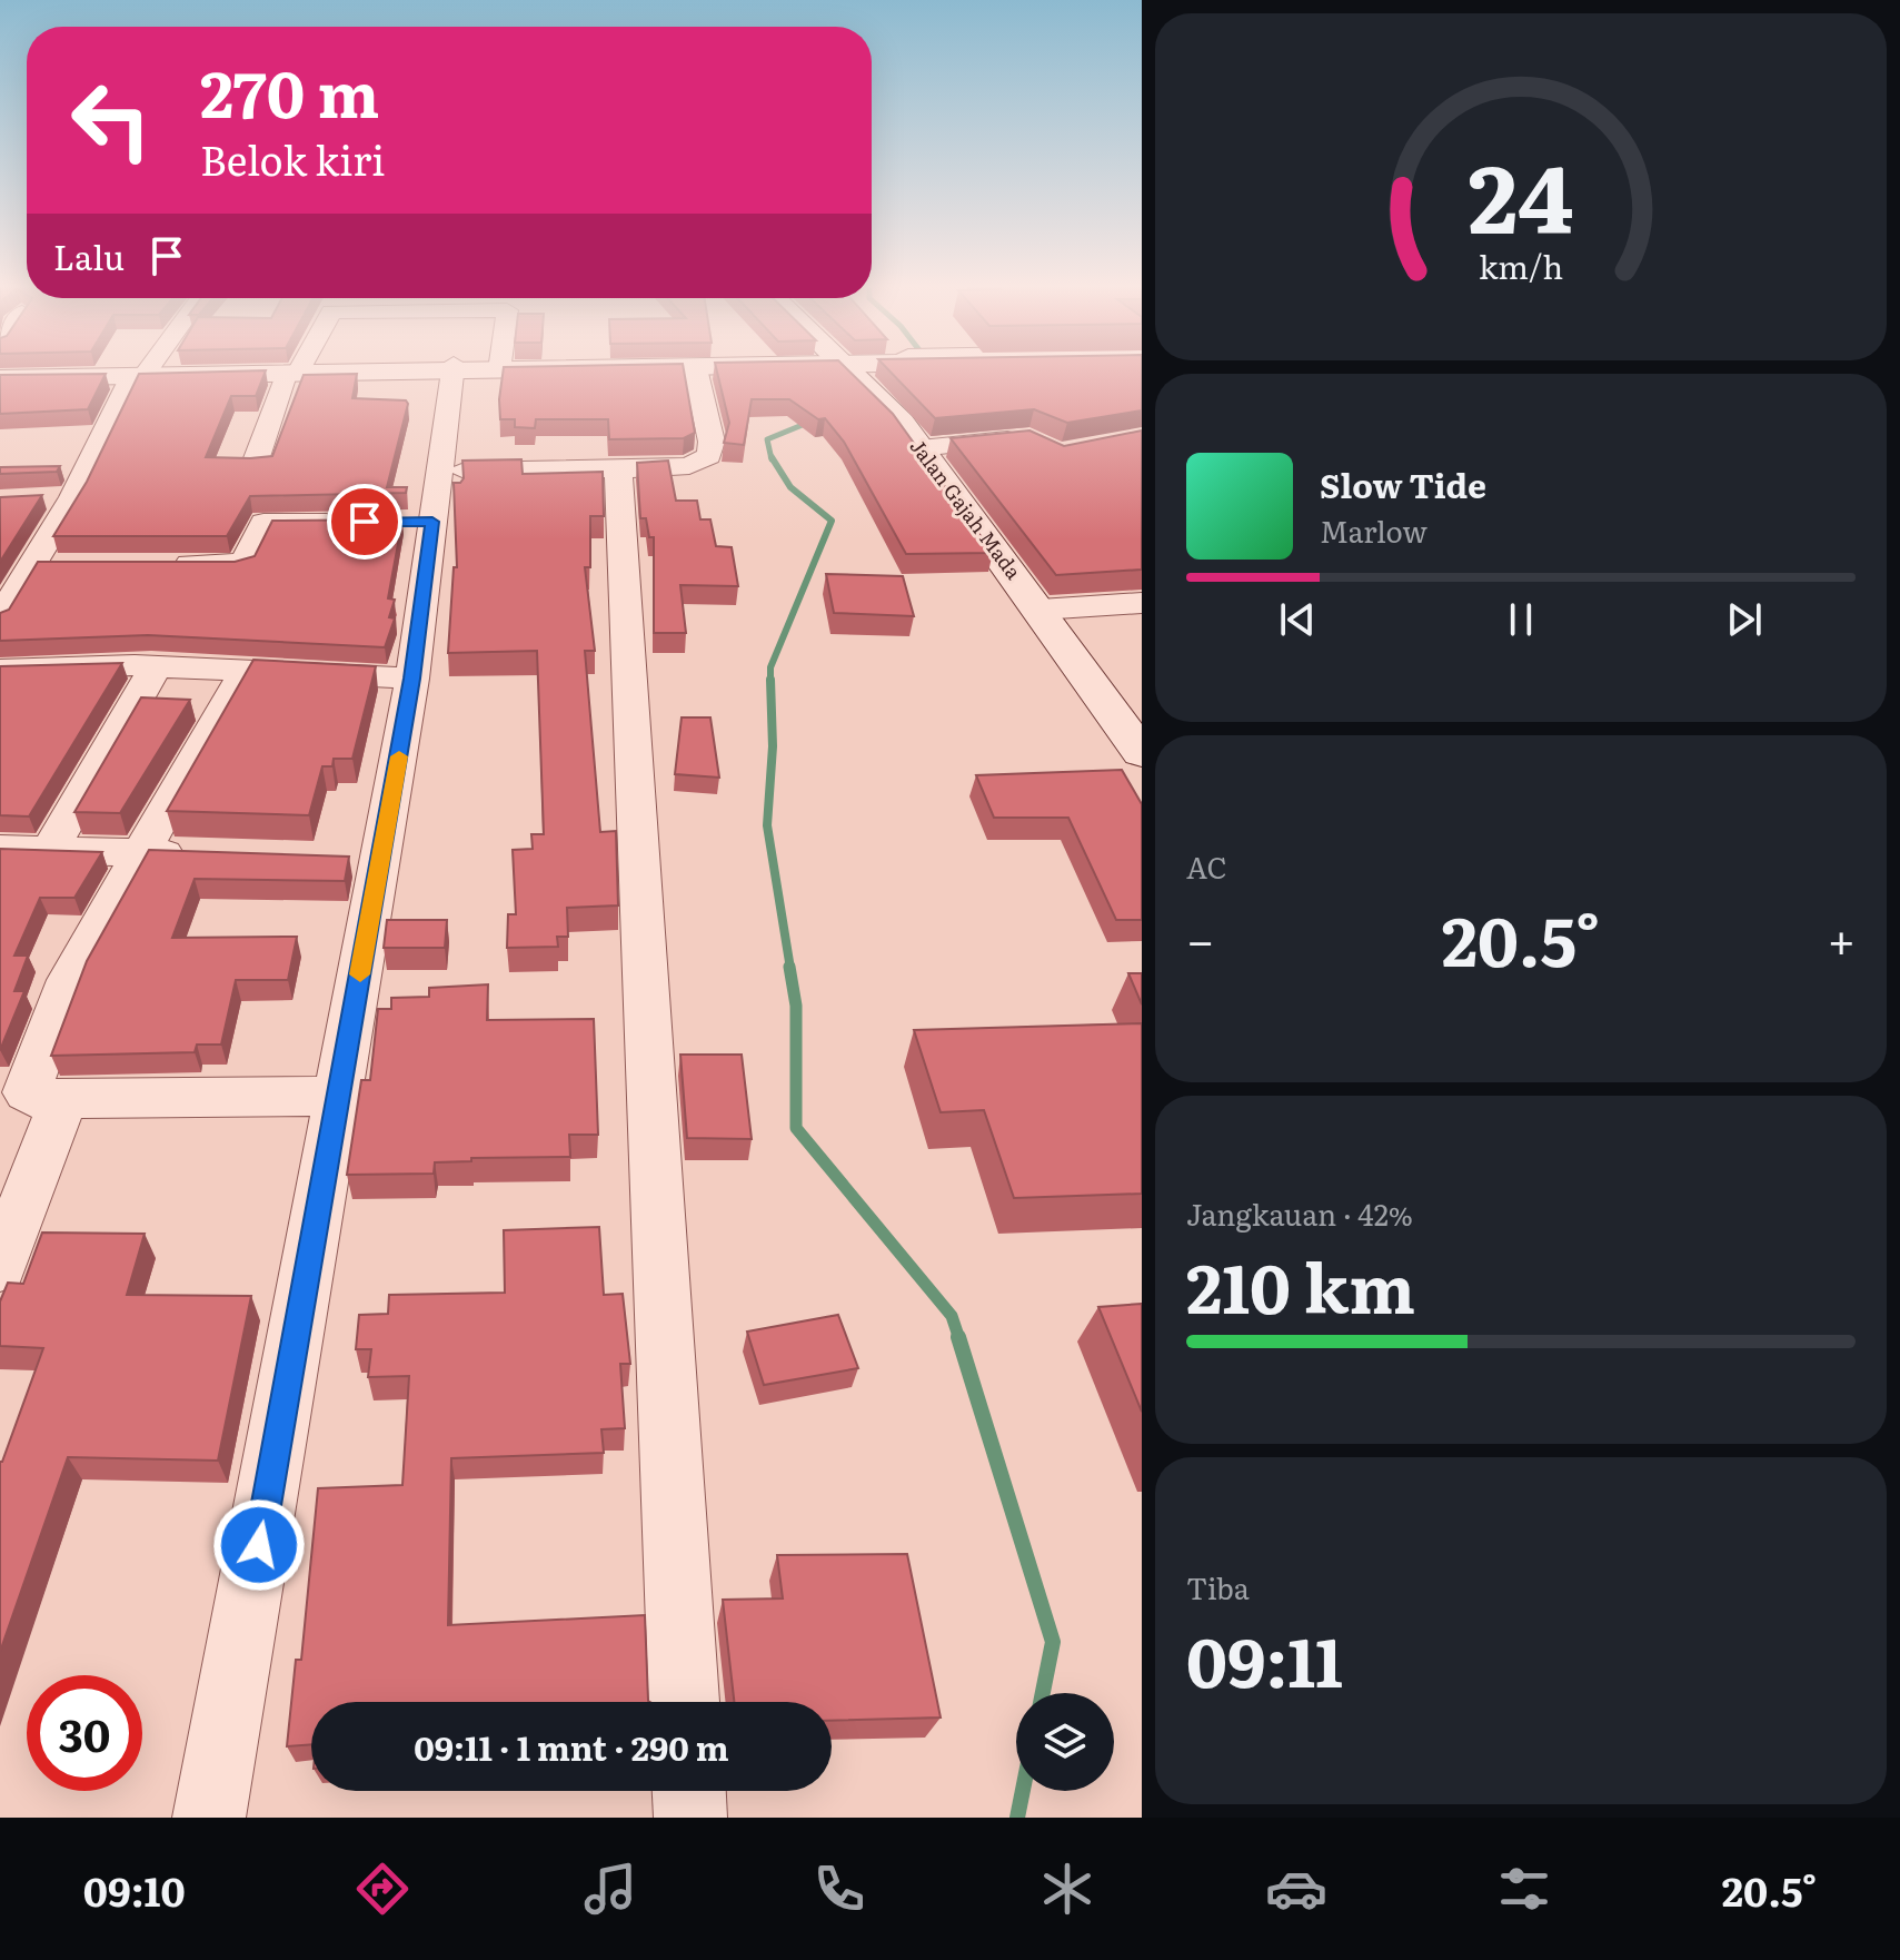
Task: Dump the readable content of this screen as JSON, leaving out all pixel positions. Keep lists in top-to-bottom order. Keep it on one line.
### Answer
{"streets":{"street":["Jalan Gajah Mada"]},"page":{"turn":["270 m","Belok kiri"],"then":"Lalu","song":["Slow Tide","Marlow"],"tile":["AC",["Jangkauan · 42%","210 km"],["Tiba","09:11"]],"heat":["−","20.5°","+"],"limit":"30","trip":"09:11 · 1 mnt · 290 m","tabs":["09:10","20.5°"],"gauge":["24","km/h"]}}
